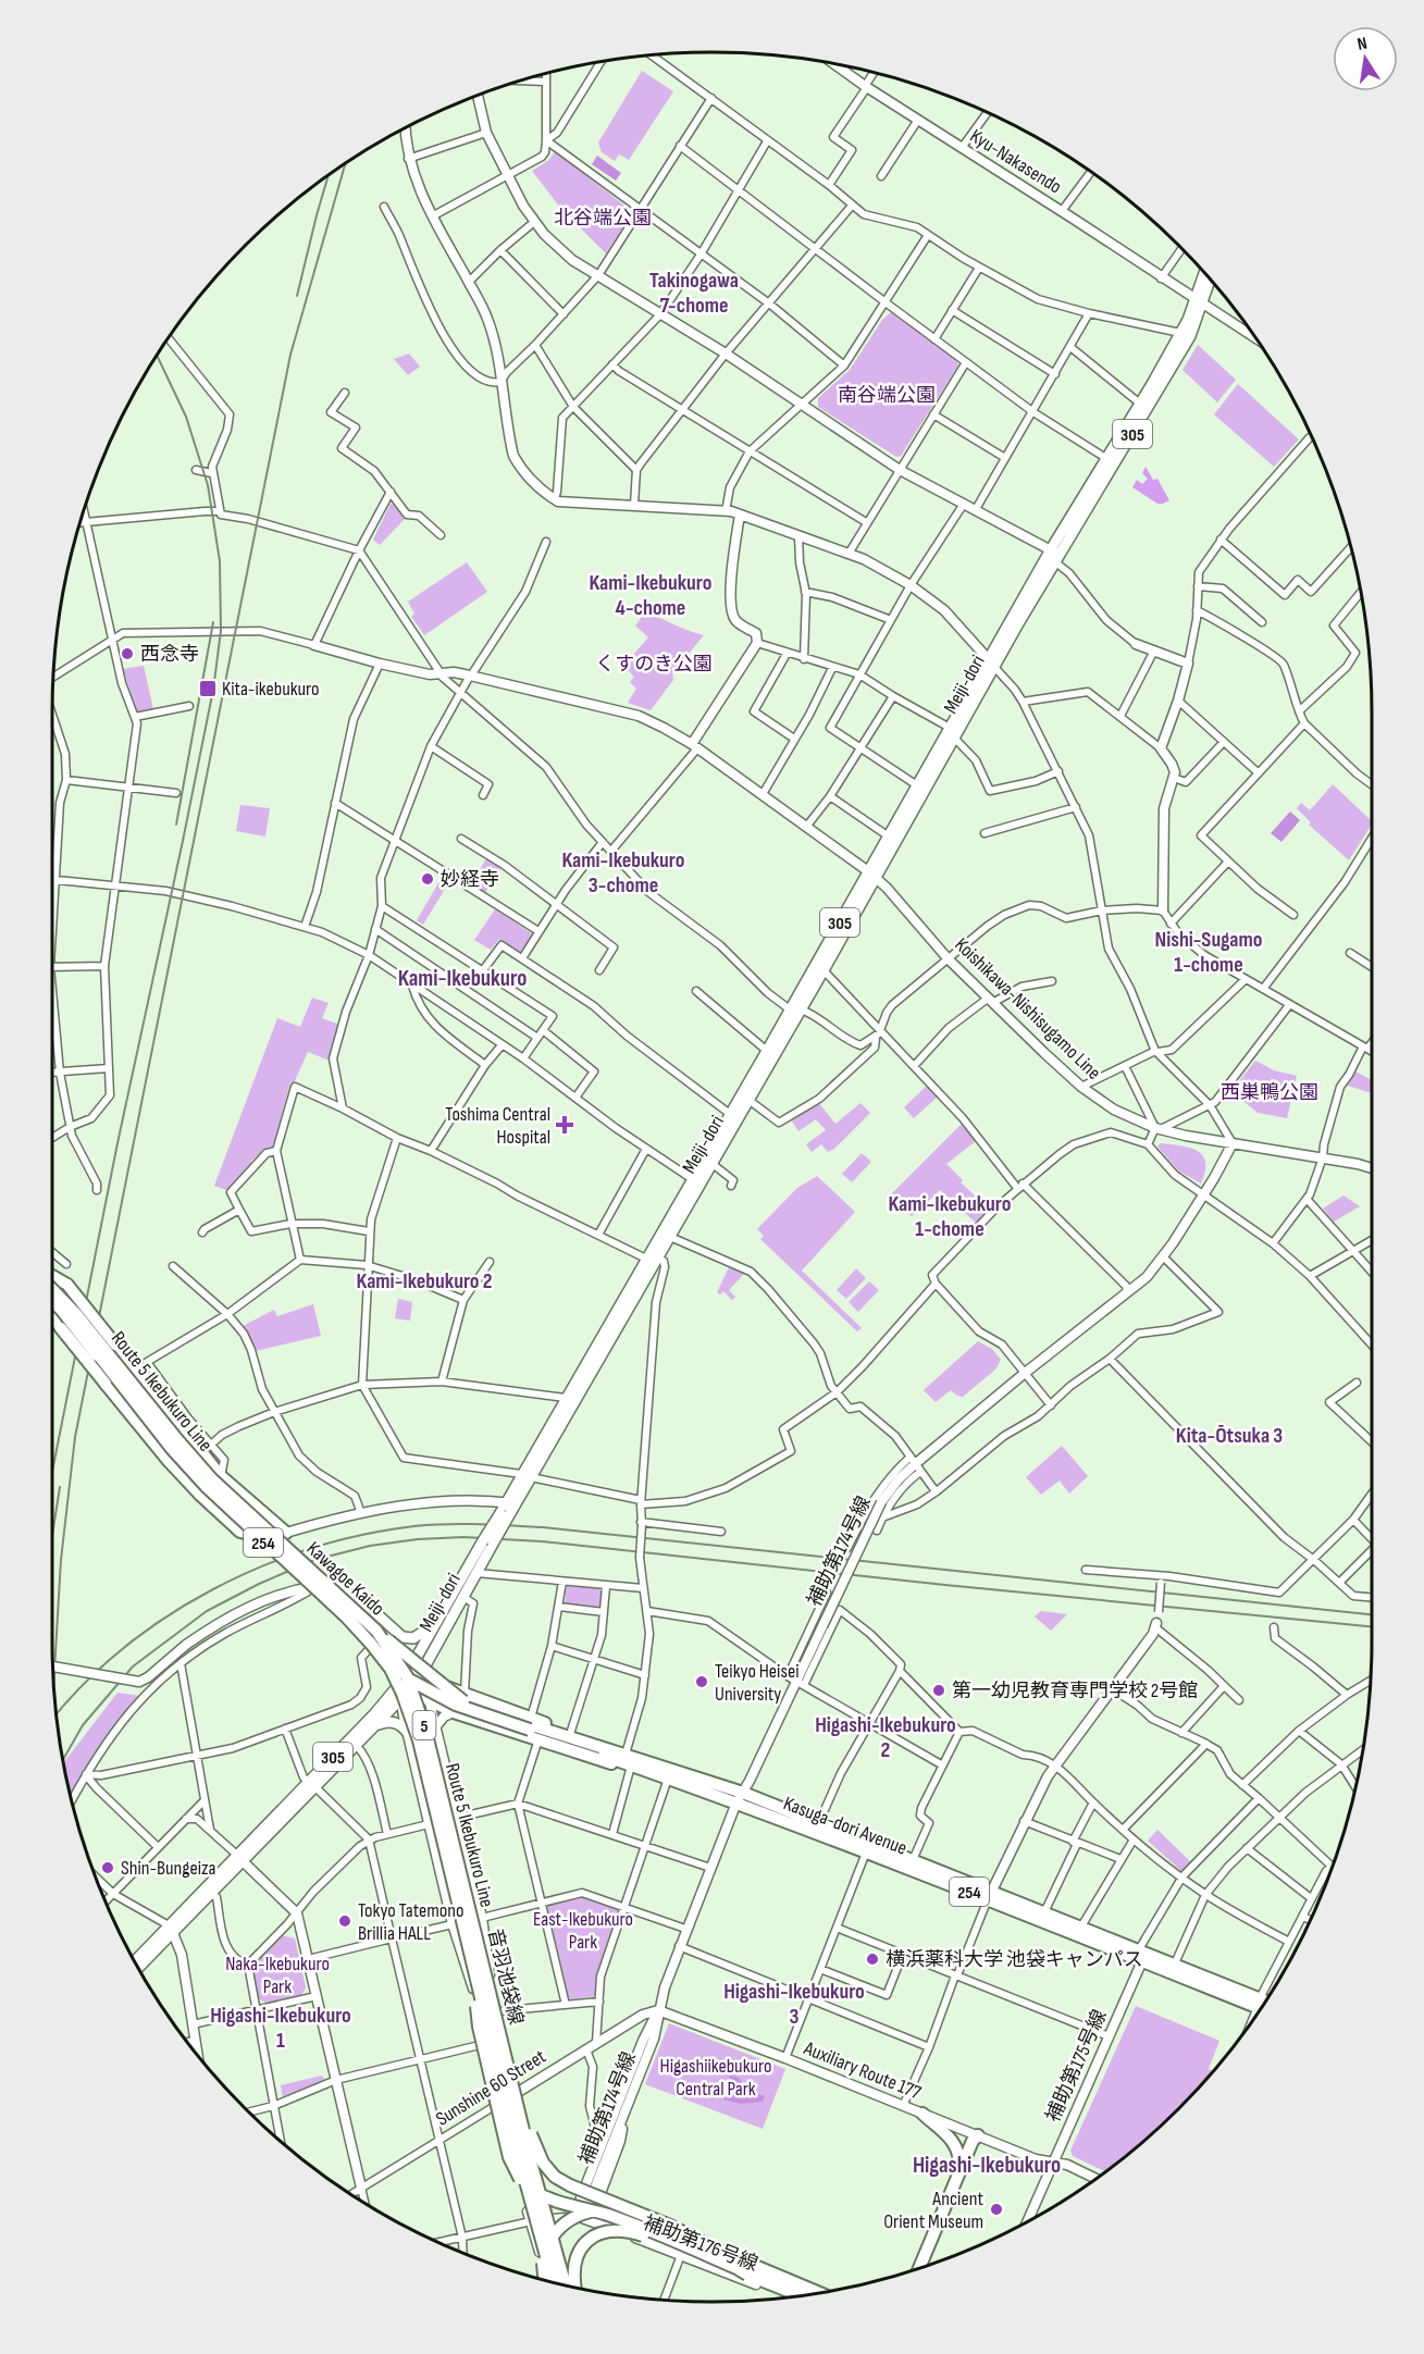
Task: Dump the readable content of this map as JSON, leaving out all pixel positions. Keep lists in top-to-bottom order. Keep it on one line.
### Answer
{"streets":{"highway":["Route 5 Ikebukuro Line","254","Kawagoe Kaido","5","Kasuga-dori Avenue"],"main road":["305","Meiji-dori"],"street":["Kyu-Nakasendo","Koishikawa-Nishisugamo Line","補助第174号線","音羽池袋線","補助第175号線","Auxiliary Route 177","Sunshine 60 Street","補助第176号線"]},"crossings":[["Kyu-Nakasendo","Meiji-dori"],["Meiji-dori","Koishikawa-Nishisugamo Line"],["Meiji-dori","Kawagoe Kaido"],["Meiji-dori","Kasuga-dori Avenue"],["Meiji-dori","音羽池袋線"],["Koishikawa-Nishisugamo Line","補助第174号線"],["補助第174号線","Kasuga-dori Avenue"],["補助第174号線","Auxiliary Route 177"],["補助第174号線","Sunshine 60 Street"],["補助第174号線","補助第176号線"],["Kawagoe Kaido","Kasuga-dori Avenue"],["Kawagoe Kaido","音羽池袋線"],["Kasuga-dori Avenue","音羽池袋線"],["Kasuga-dori Avenue","補助第175号線"],["音羽池袋線","Sunshine 60 Street"],["補助第175号線","Auxiliary Route 177"],["Auxiliary Route 177","Sunshine 60 Street"]],"districts":["Takinogawa 7-chome","Kami-Ikebukuro 4-chome","Kami-Ikebukuro 3-chome","Nishi-Sugamo 1-chome","Kami-Ikebukuro","Kami-Ikebukuro 1-chome","Kami-Ikebukuro 2","Kita-Ōtsuka 3","Higashi-Ikebukuro 2","Higashi-Ikebukuro 3","Higashi-Ikebukuro 1","Higashi-Ikebukuro"],"parks":["北谷端公園","南谷端公園","くすのき公園","西巣鴨公園","East-Ikebukuro Park","Naka-Ikebukuro Park","Higashiikebukuro Central Park"],"places":{"other":["西念寺","妙経寺","Teikyo Heisei University","第一幼児教育専門学校 2号館","Shin-Bungeiza","Tokyo Tatemono Brillia HALL","横浜薬科大学 池袋キャンパス","Ancient Orient Museum"],"transit":["Kita-ikebukuro"],"health":["Toshima Central Hospital"]},"north":"top"}
